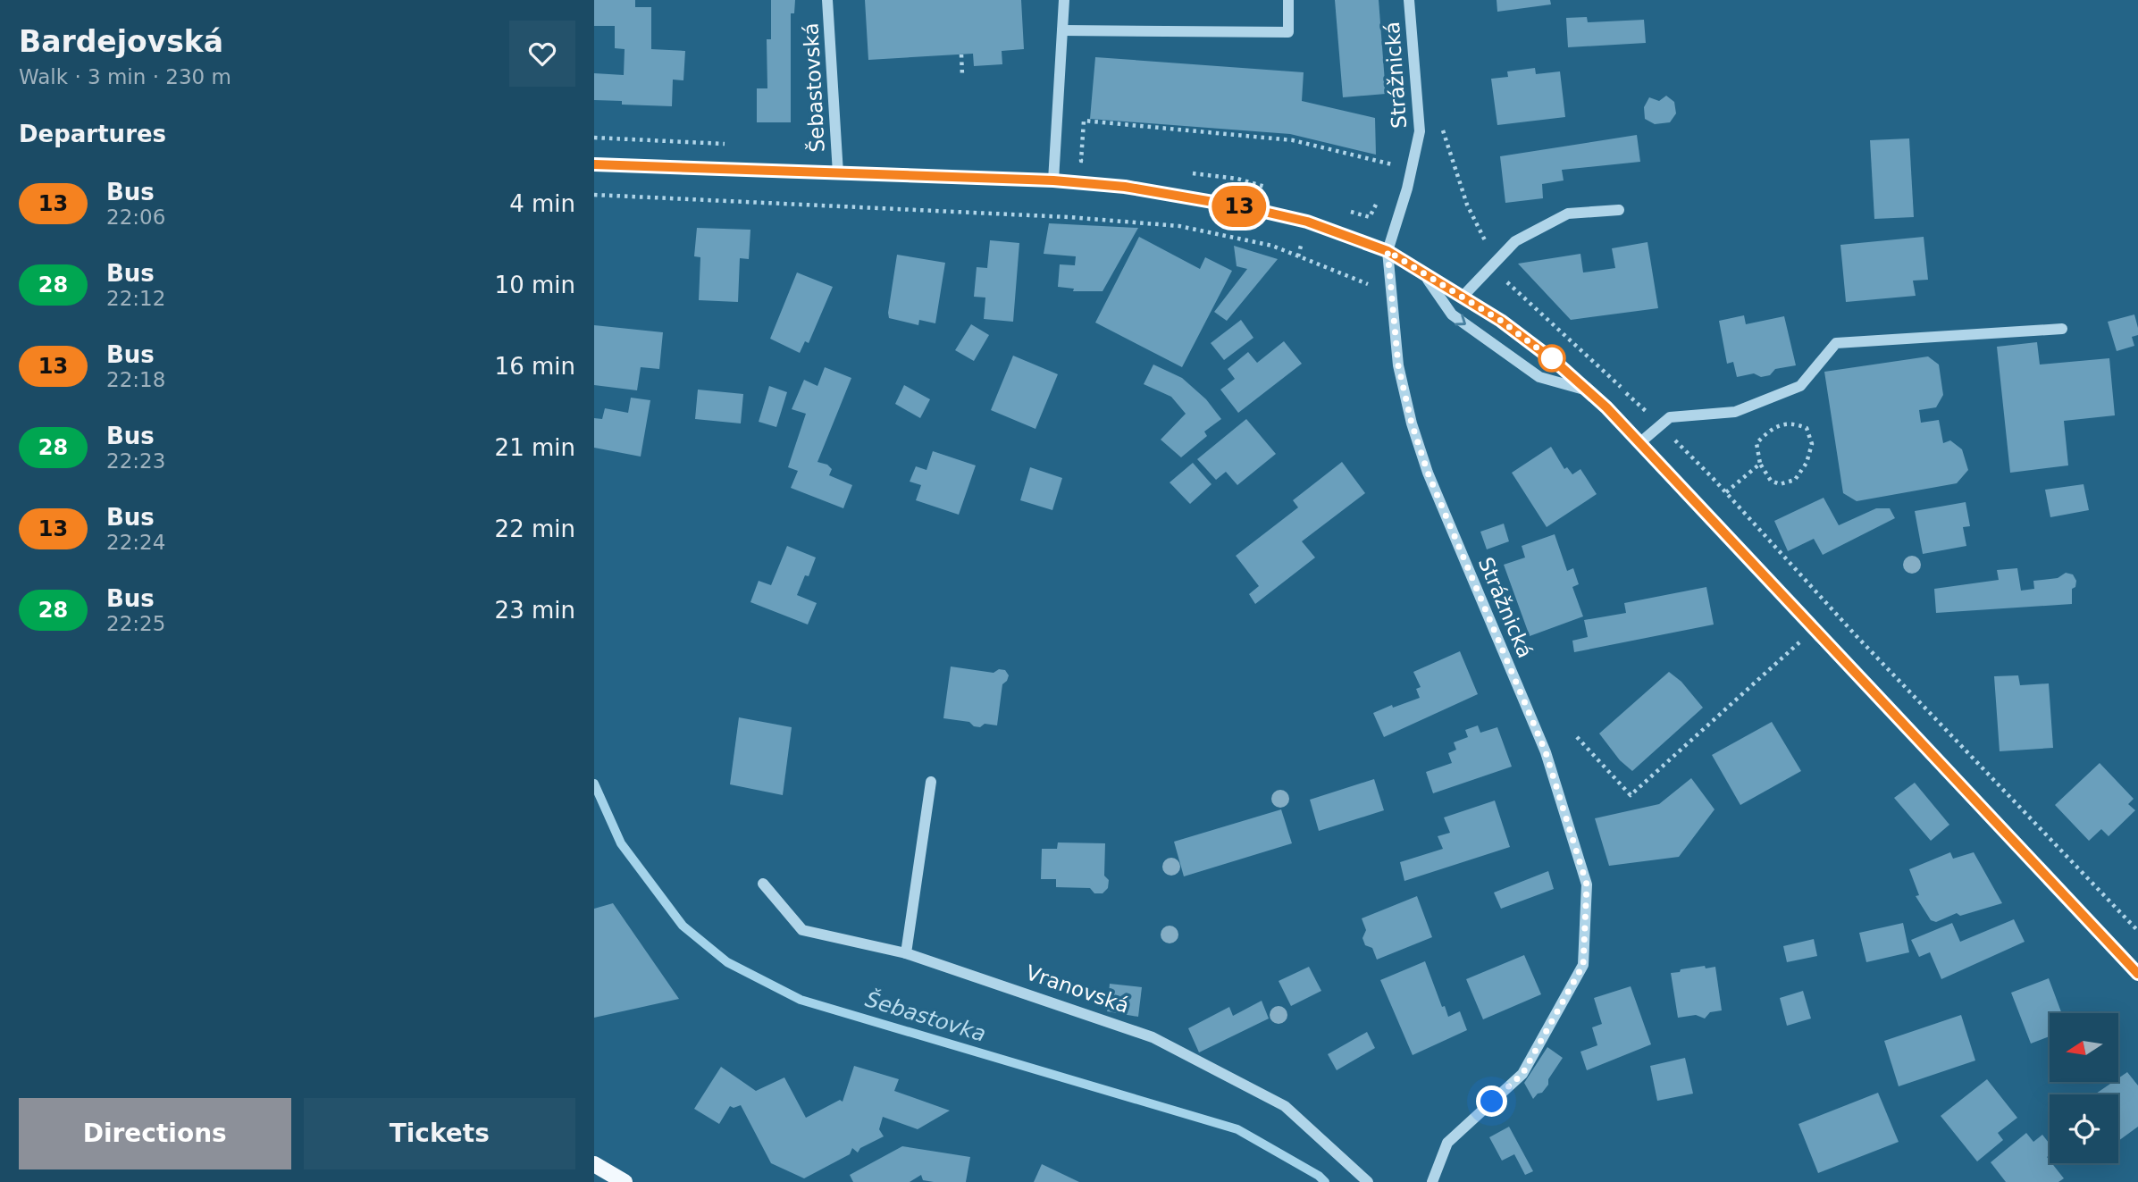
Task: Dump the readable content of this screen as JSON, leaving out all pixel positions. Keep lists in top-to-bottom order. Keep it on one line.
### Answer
{"streets":{"street":["Strážnická","Šebastovská","Vranovská"]},"crossings":[["Strážnická","Šebastovská"]],"water":["Šebastovka"],"lines":["bus line 13"],"north":"left","page":{"heading":[["Bardejovská","Walk · 3 min · 230 m"],"Departures"],"on_map":"13","list":[{"mark":"13","name":"Bus","note":"22:06","value":"4 min"},{"mark":"28","name":"Bus","note":"22:12","value":"10 min"},{"mark":"13","name":"Bus","note":"22:18","value":"16 min"},{"mark":"28","name":"Bus","note":"22:23","value":"21 min"},{"mark":"13","name":"Bus","note":"22:24","value":"22 min"},{"mark":"28","name":"Bus","note":"22:25","value":"23 min"}],"buttons":["Directions","Tickets"]}}
